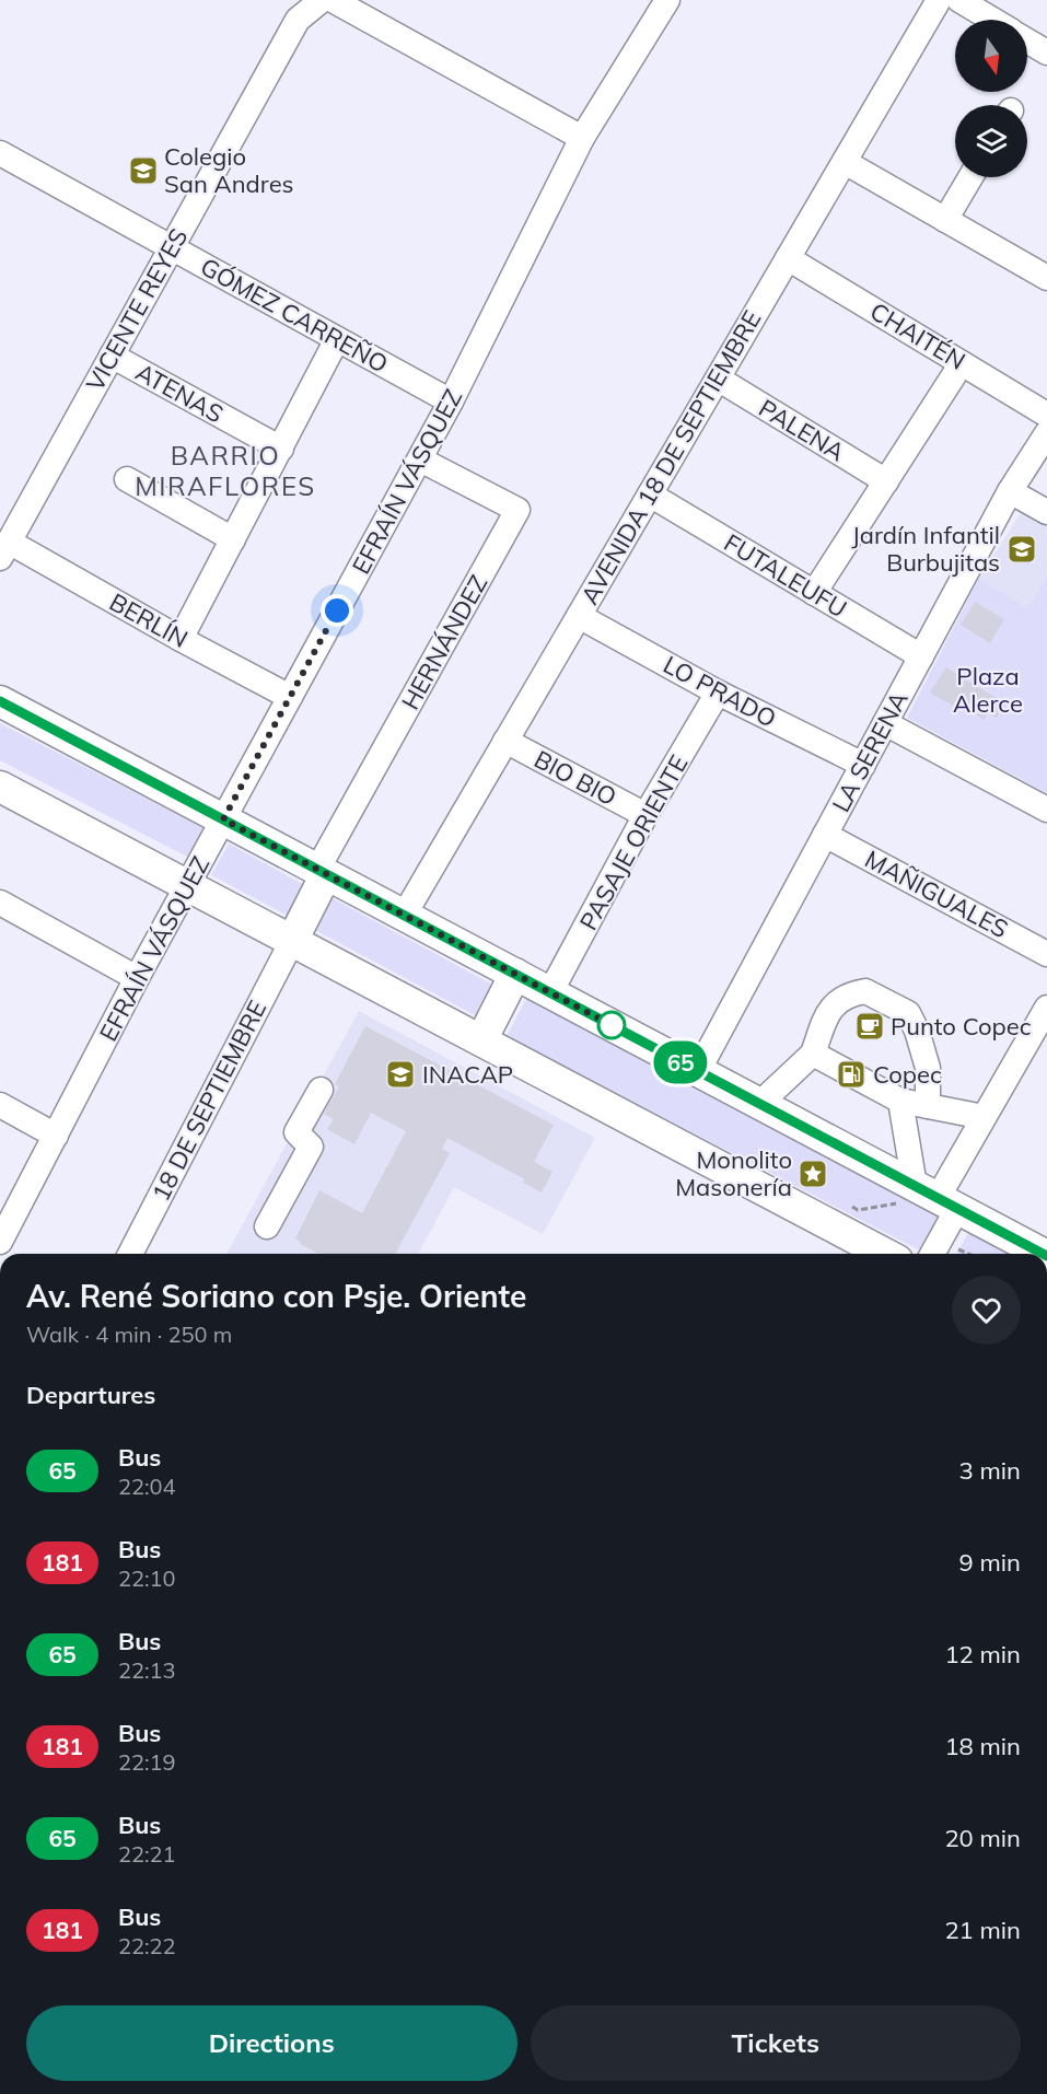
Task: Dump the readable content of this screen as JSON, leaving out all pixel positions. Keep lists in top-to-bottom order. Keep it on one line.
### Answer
{"streets":{"street":["VICENTE REYES","GÓMEZ CARREÑO","CHAITÉN","ATENAS","PALENA","AVENIDA 18 DE SEPTIEMBRE","EFRAÍN VÁSQUEZ","FUTALEUFU","BERLÍN","HERNÁNDEZ","LO PRADO","LA SERENA","BIO BIO","PASAJE ORIENTE","MAÑIGUALES","18 DE SEPTIEMBRE"]},"crossings":[["VICENTE REYES","GÓMEZ CARREÑO"],["VICENTE REYES","ATENAS"],["VICENTE REYES","BERLÍN"],["GÓMEZ CARREÑO","EFRAÍN VÁSQUEZ"],["CHAITÉN","AVENIDA 18 DE SEPTIEMBRE"],["PALENA","AVENIDA 18 DE SEPTIEMBRE"],["AVENIDA 18 DE SEPTIEMBRE","FUTALEUFU"],["AVENIDA 18 DE SEPTIEMBRE","LO PRADO"],["AVENIDA 18 DE SEPTIEMBRE","BIO BIO"],["EFRAÍN VÁSQUEZ","BERLÍN"],["EFRAÍN VÁSQUEZ","HERNÁNDEZ"],["FUTALEUFU","LA SERENA"],["LO PRADO","LA SERENA"],["LO PRADO","PASAJE ORIENTE"],["LA SERENA","MAÑIGUALES"],["BIO BIO","PASAJE ORIENTE"]],"districts":["BARRIO MIRAFLORES"],"parks":["Plaza Alerce"],"places":{"school or university":["Colegio San Andres","Jardín Infantil Burbujitas","INACAP"],"cafe":["Punto Copec"],"fuel station":["Copec"],"place":["Monolito Masonería"]},"lines":["bus line 65"],"north":"bottom","page":{"on_map":"65","heading":[["Av. René Soriano con Psje. Oriente","Walk · 4 min · 250 m"],"Departures"],"list":[{"mark":"65","name":"Bus","note":"22:04","value":"3 min"},{"mark":"181","name":"Bus","note":"22:10","value":"9 min"},{"mark":"65","name":"Bus","note":"22:13","value":"12 min"},{"mark":"181","name":"Bus","note":"22:19","value":"18 min"},{"mark":"65","name":"Bus","note":"22:21","value":"20 min"},{"mark":"181","name":"Bus","note":"22:22","value":"21 min"}],"buttons":["Directions","Tickets"]}}
